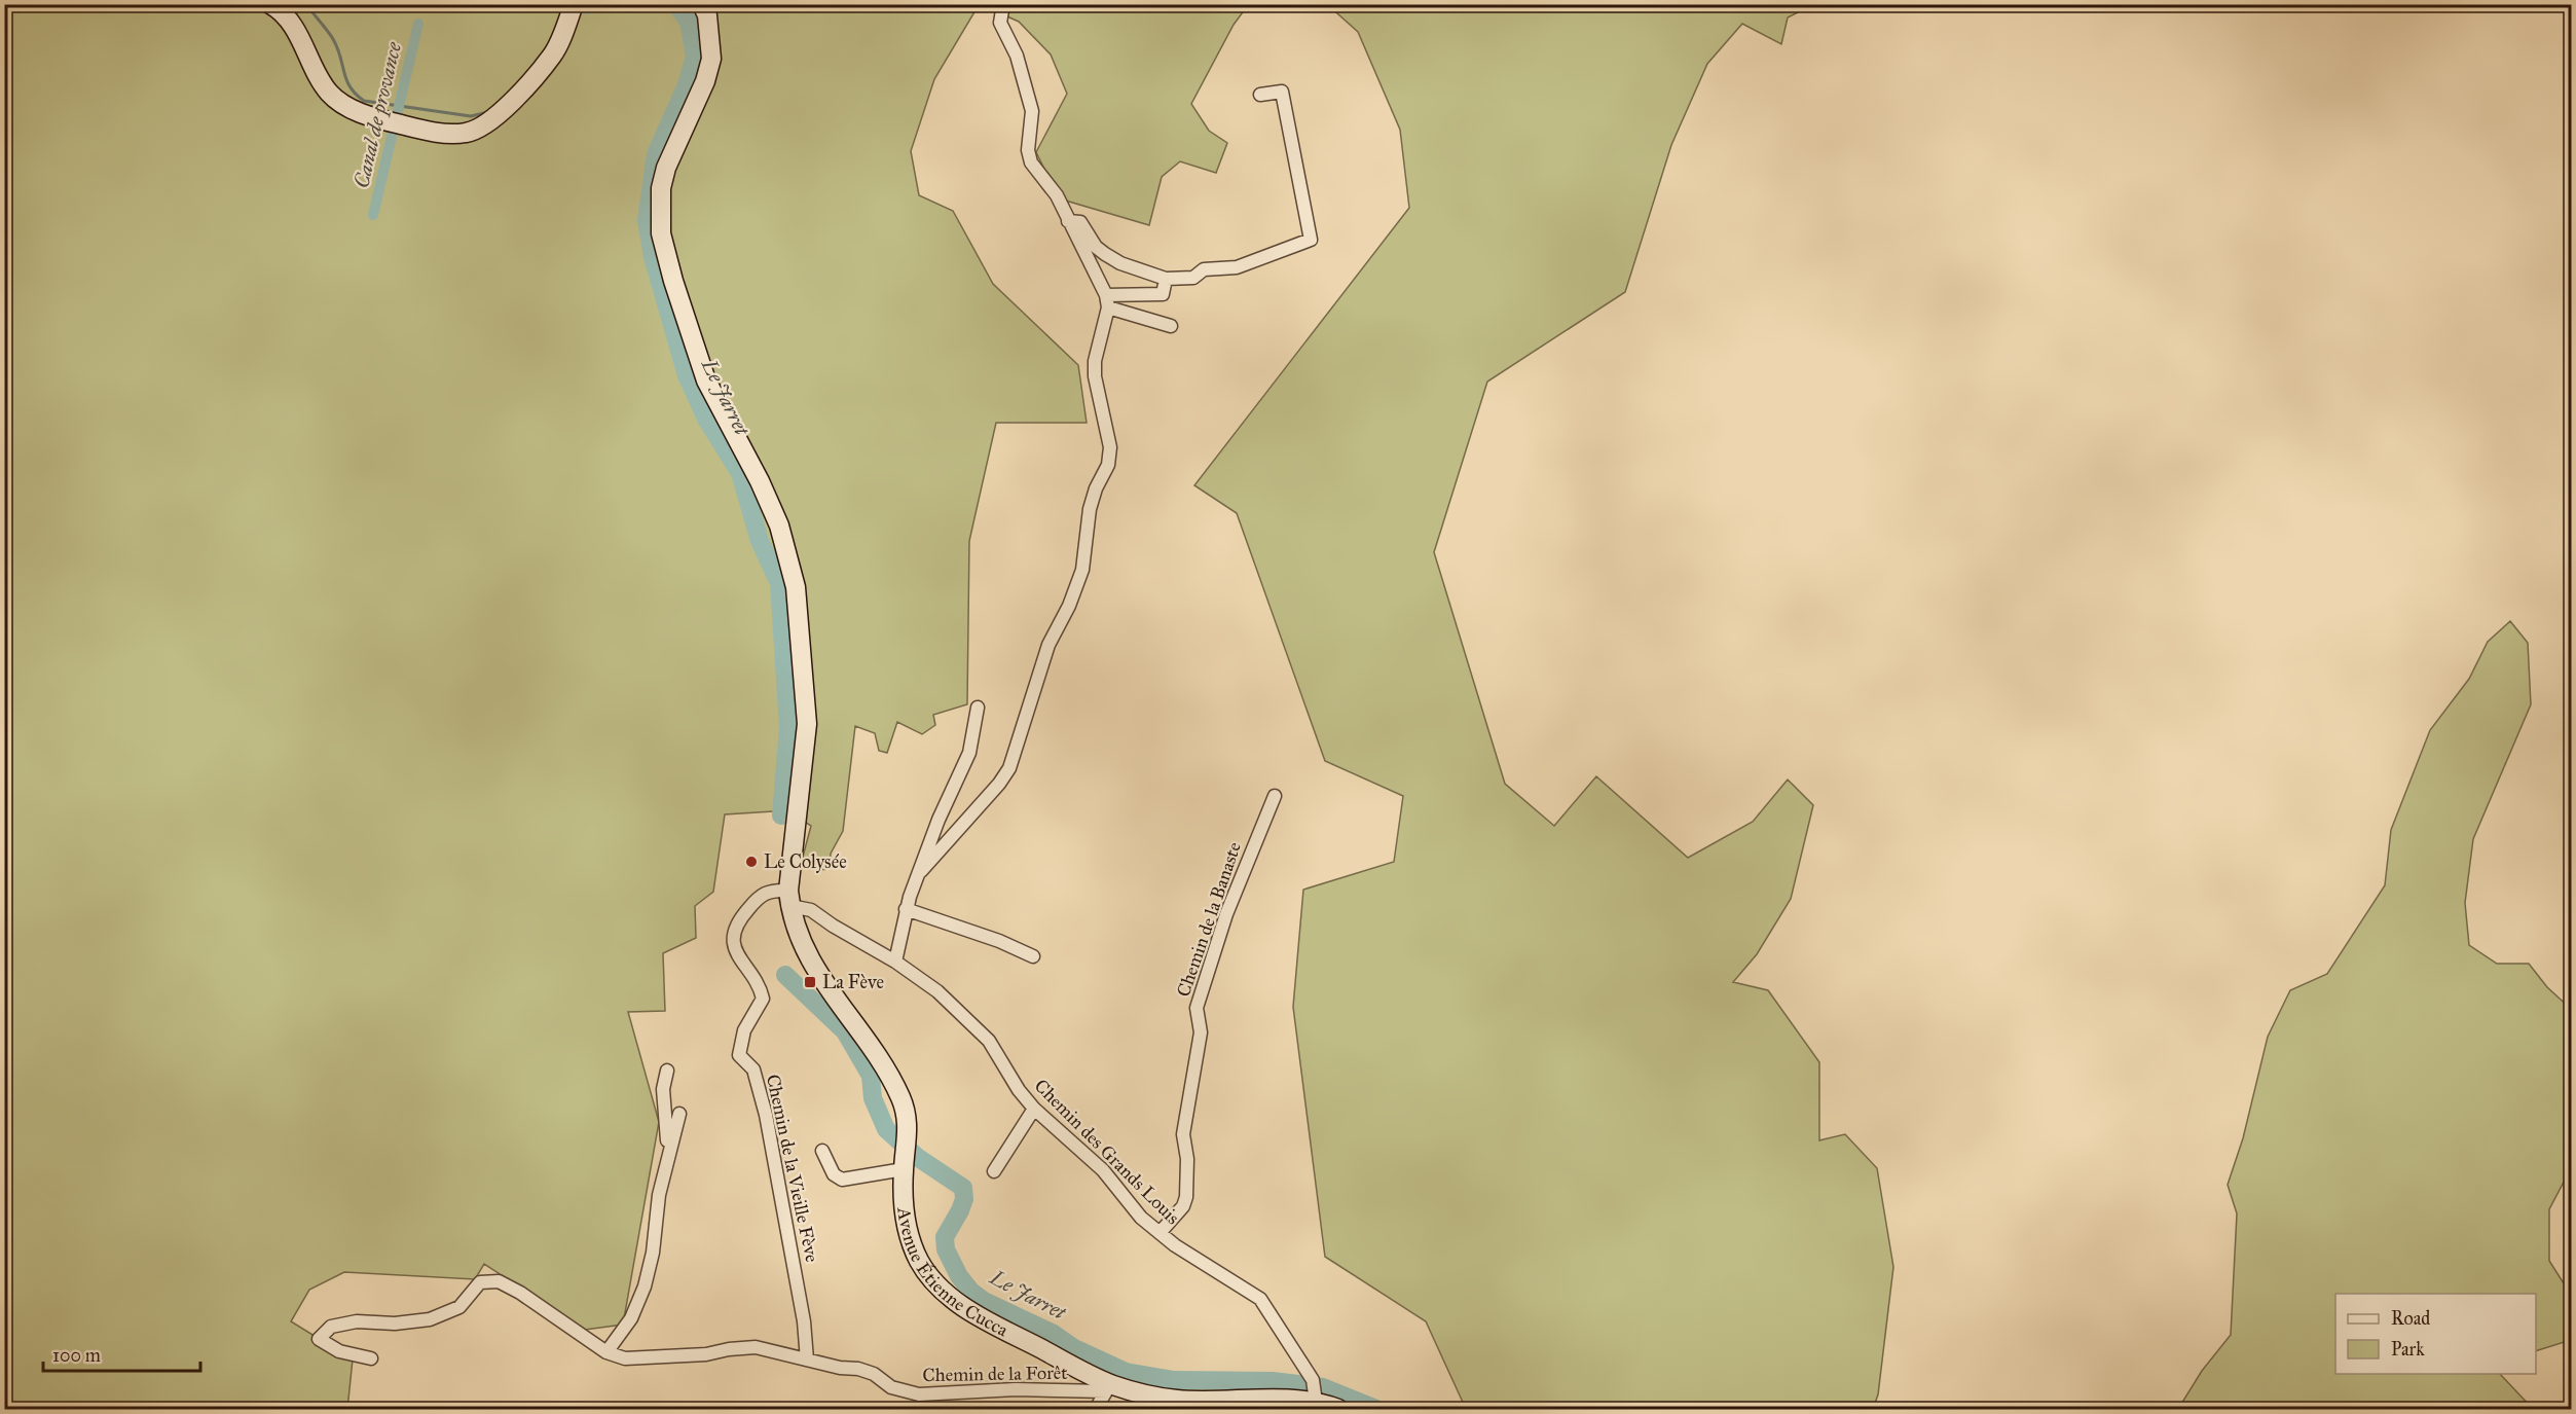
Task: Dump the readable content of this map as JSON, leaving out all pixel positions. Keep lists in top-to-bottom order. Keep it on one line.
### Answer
{"streets":{"main road":["Avenue Étienne Cucca"],"street":["Chemin de la Banaste","Chemin des Grands Louis","Chemin de la Vieille Fève","Chemin de la Forêt"]},"crossings":[["Chemin de la Banaste","Chemin des Grands Louis"],["Chemin des Grands Louis","Chemin de la Vieille Fève"],["Chemin des Grands Louis","Avenue Étienne Cucca"],["Chemin de la Vieille Fève","Avenue Étienne Cucca"],["Chemin de la Vieille Fève","Chemin de la Forêt"],["Avenue Étienne Cucca","Chemin de la Forêt"]],"water":["Canal de provance","Le Jarret"],"places":{"other":["Le Colysée"],"transit":["La Fève"]},"legend":["Road","Park"],"scale_bar":"100 m"}
